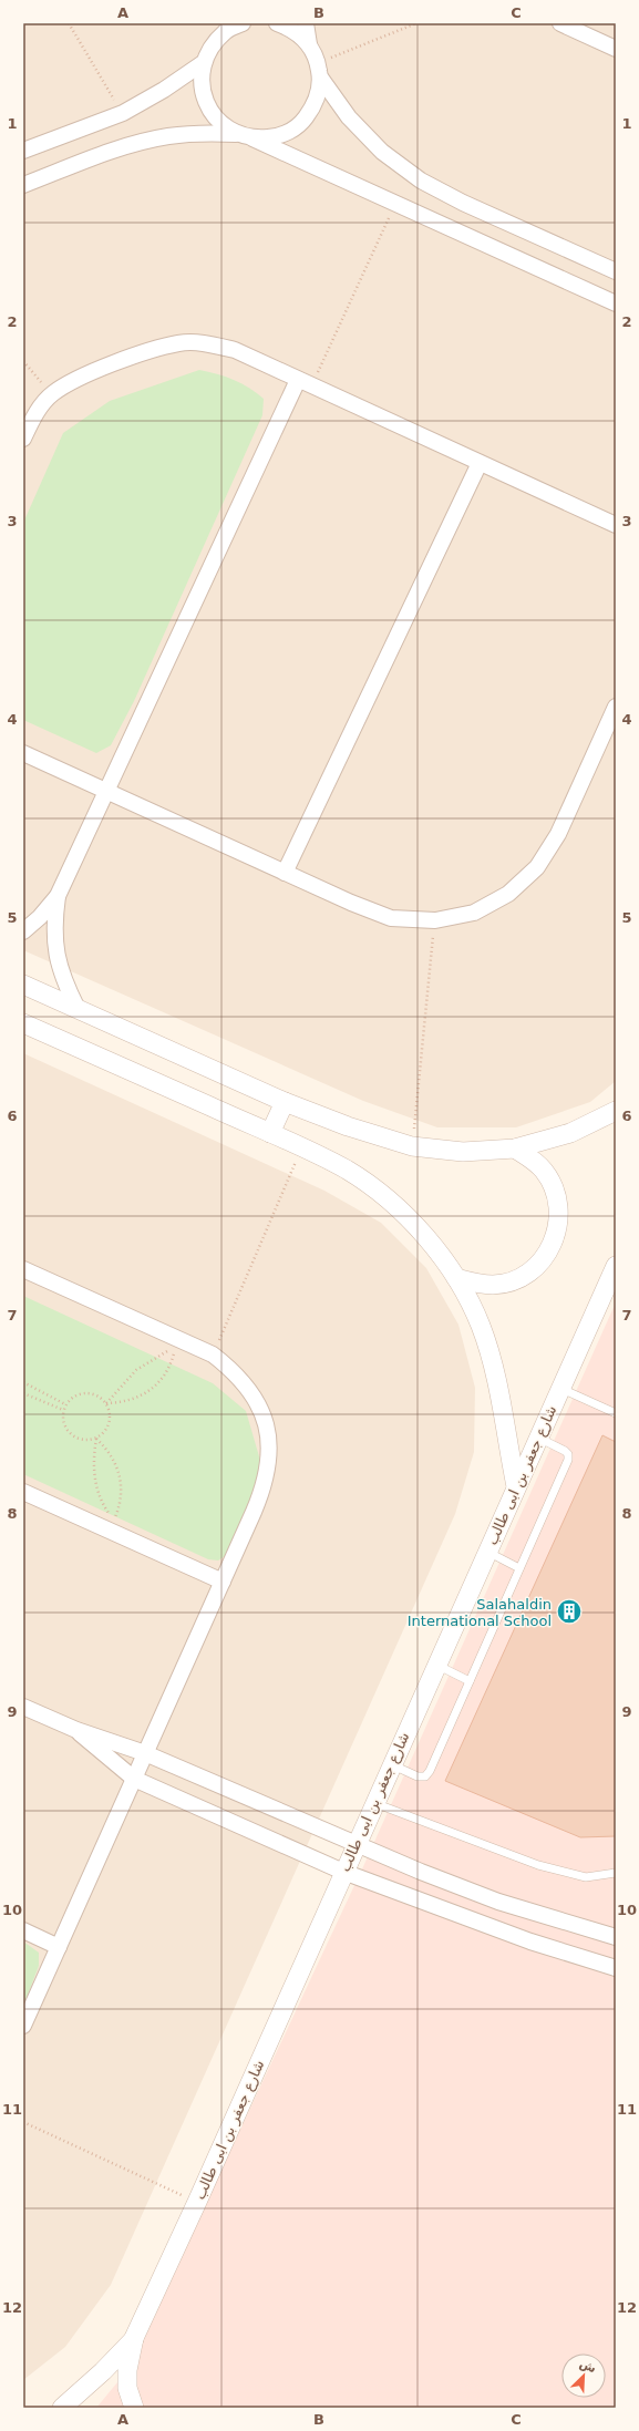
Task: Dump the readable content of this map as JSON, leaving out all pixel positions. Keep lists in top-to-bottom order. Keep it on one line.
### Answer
{"streets":{"street":["شارع جعفر بن ابى طالب"]},"places":{"building":["Salahaldin International School"]},"north":"top right","grid":{"columns":["A","B","C"],"rows":["1","2","3","4","5","6","7","8","9","10","11","12"]}}
